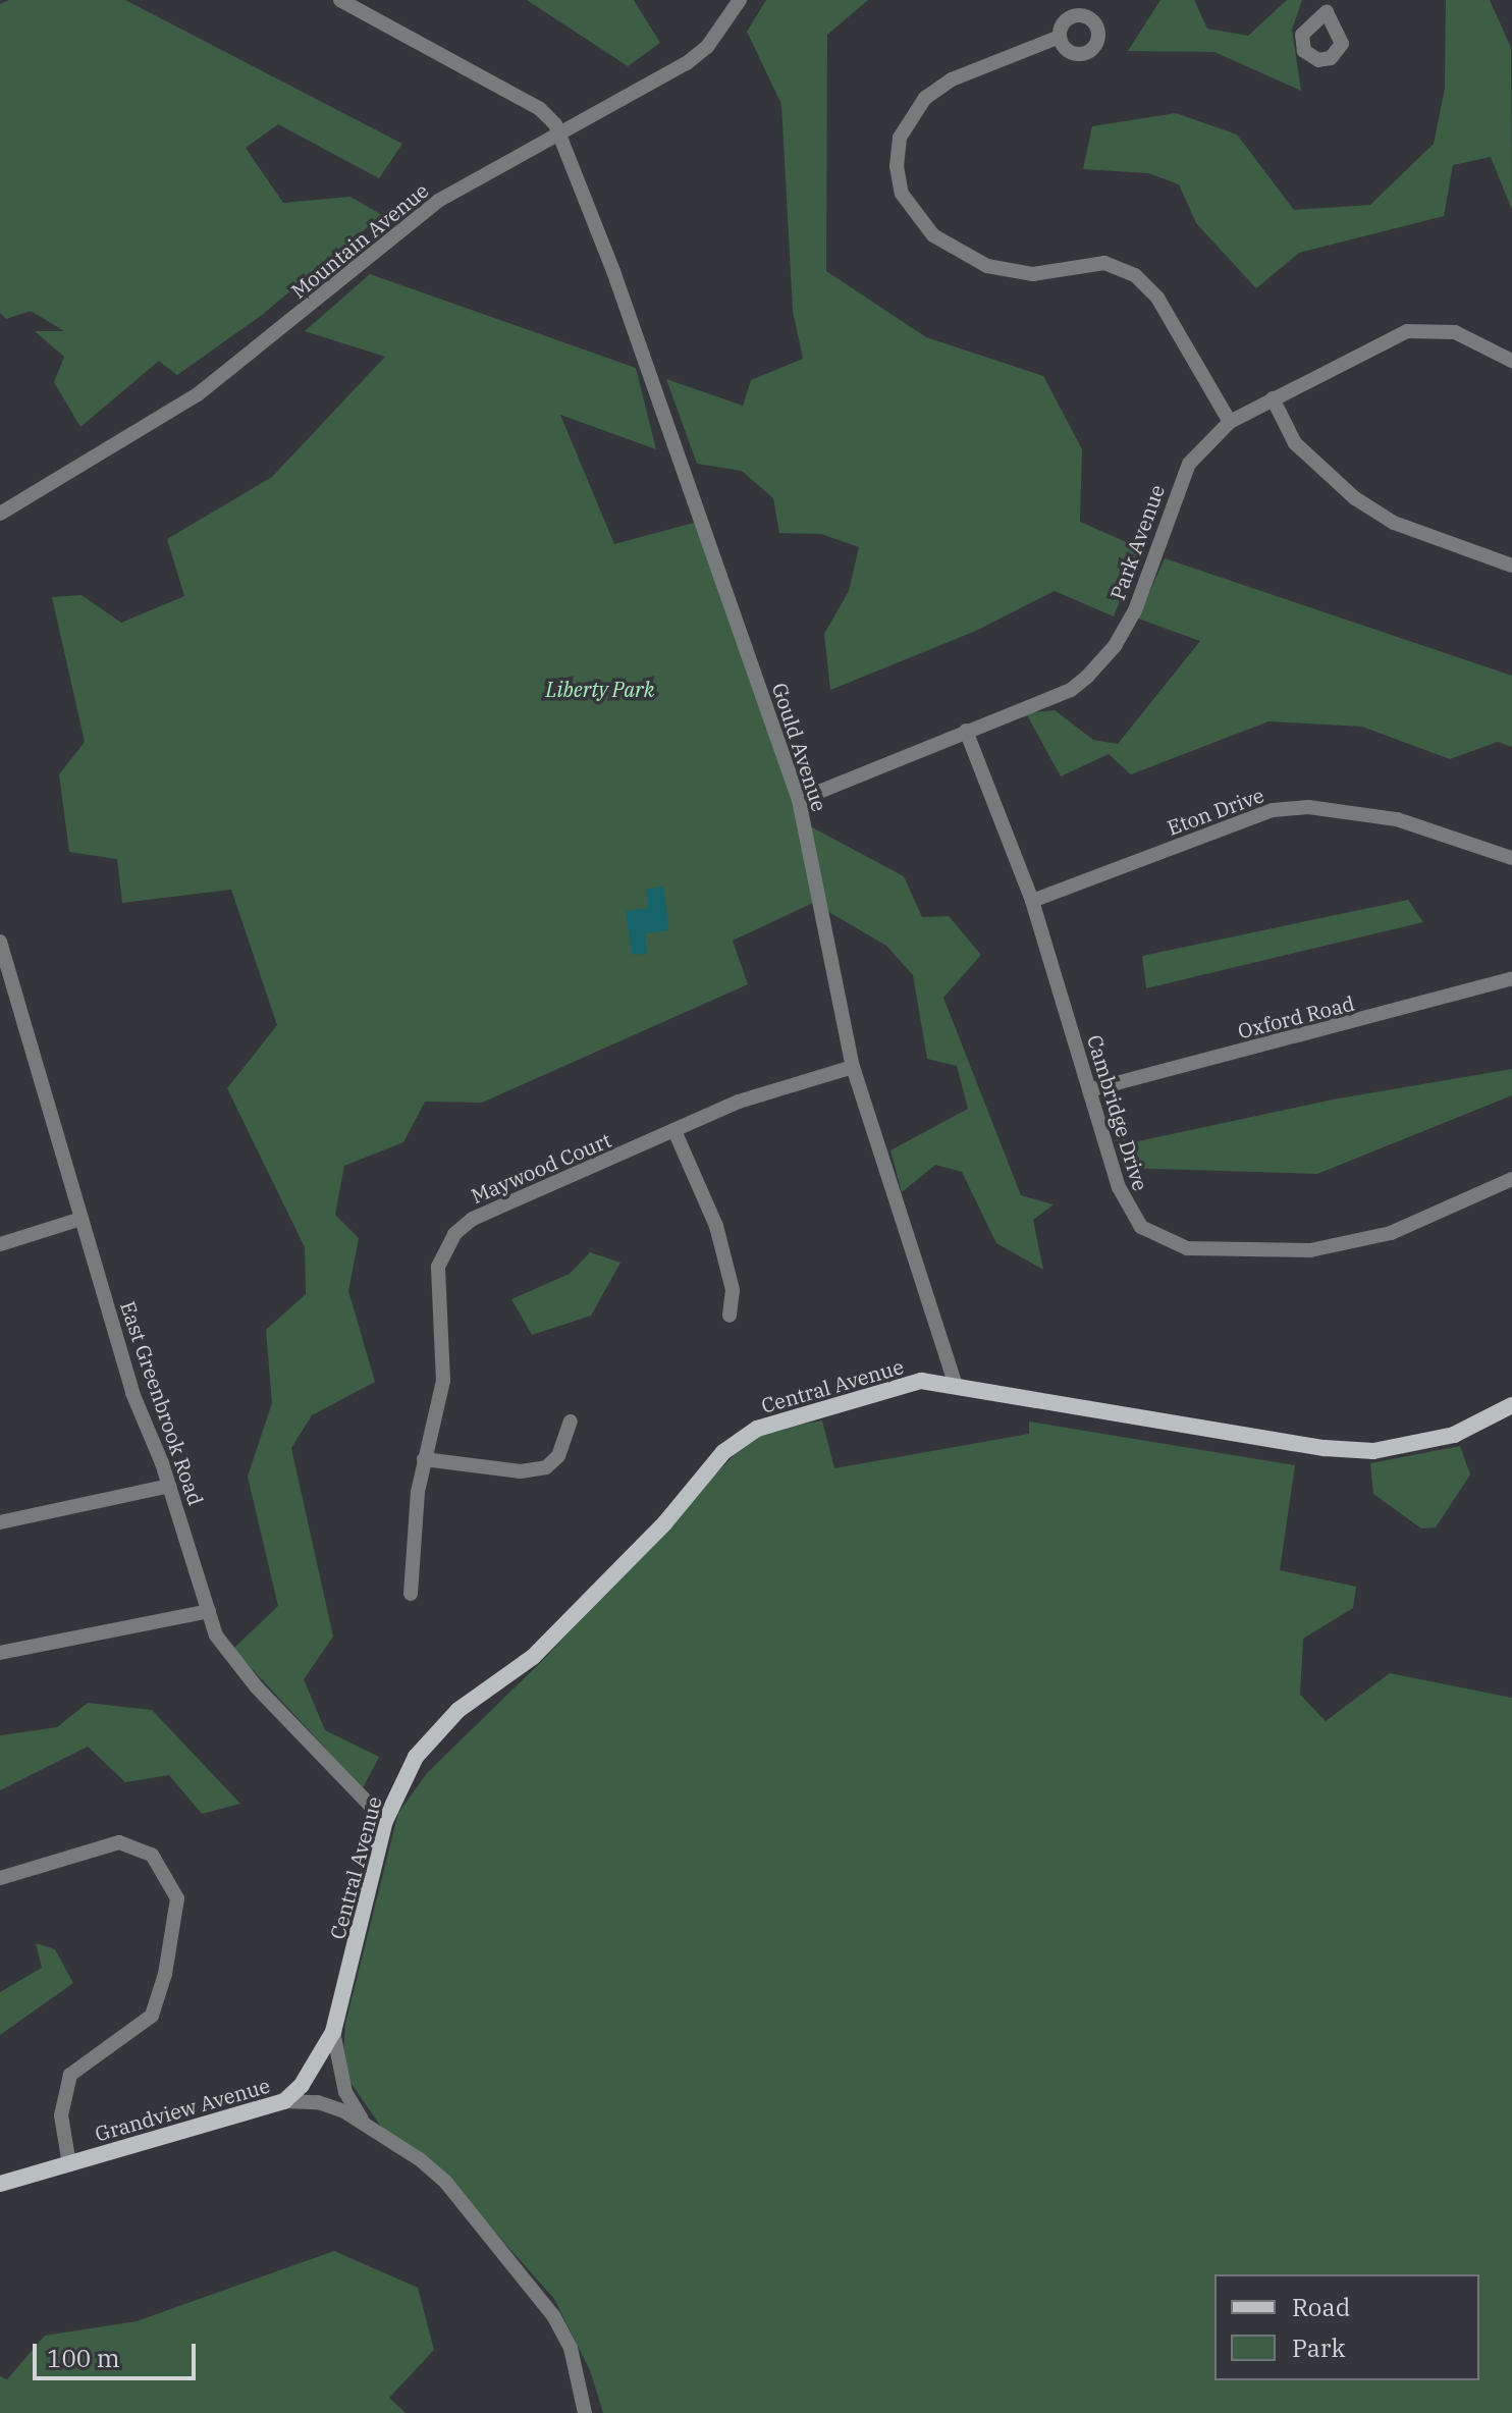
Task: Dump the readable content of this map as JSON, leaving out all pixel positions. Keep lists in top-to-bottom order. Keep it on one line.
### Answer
{"streets":{"main road":["Central Avenue","Grandview Avenue"],"street":["Mountain Avenue","Park Avenue","Gould Avenue","Eton Drive","Oxford Road","Cambridge Drive","Maywood Court","East Greenbrook Road"]},"crossings":[["Mountain Avenue","Gould Avenue"],["Park Avenue","Gould Avenue"],["Park Avenue","Cambridge Drive"],["Gould Avenue","Maywood Court"],["Gould Avenue","Central Avenue"],["Eton Drive","Cambridge Drive"],["Oxford Road","Cambridge Drive"],["Central Avenue","East Greenbrook Road"],["Central Avenue","Grandview Avenue"]],"parks":["Liberty Park"],"legend":["Road","Park"],"scale_bar":"100 m"}
